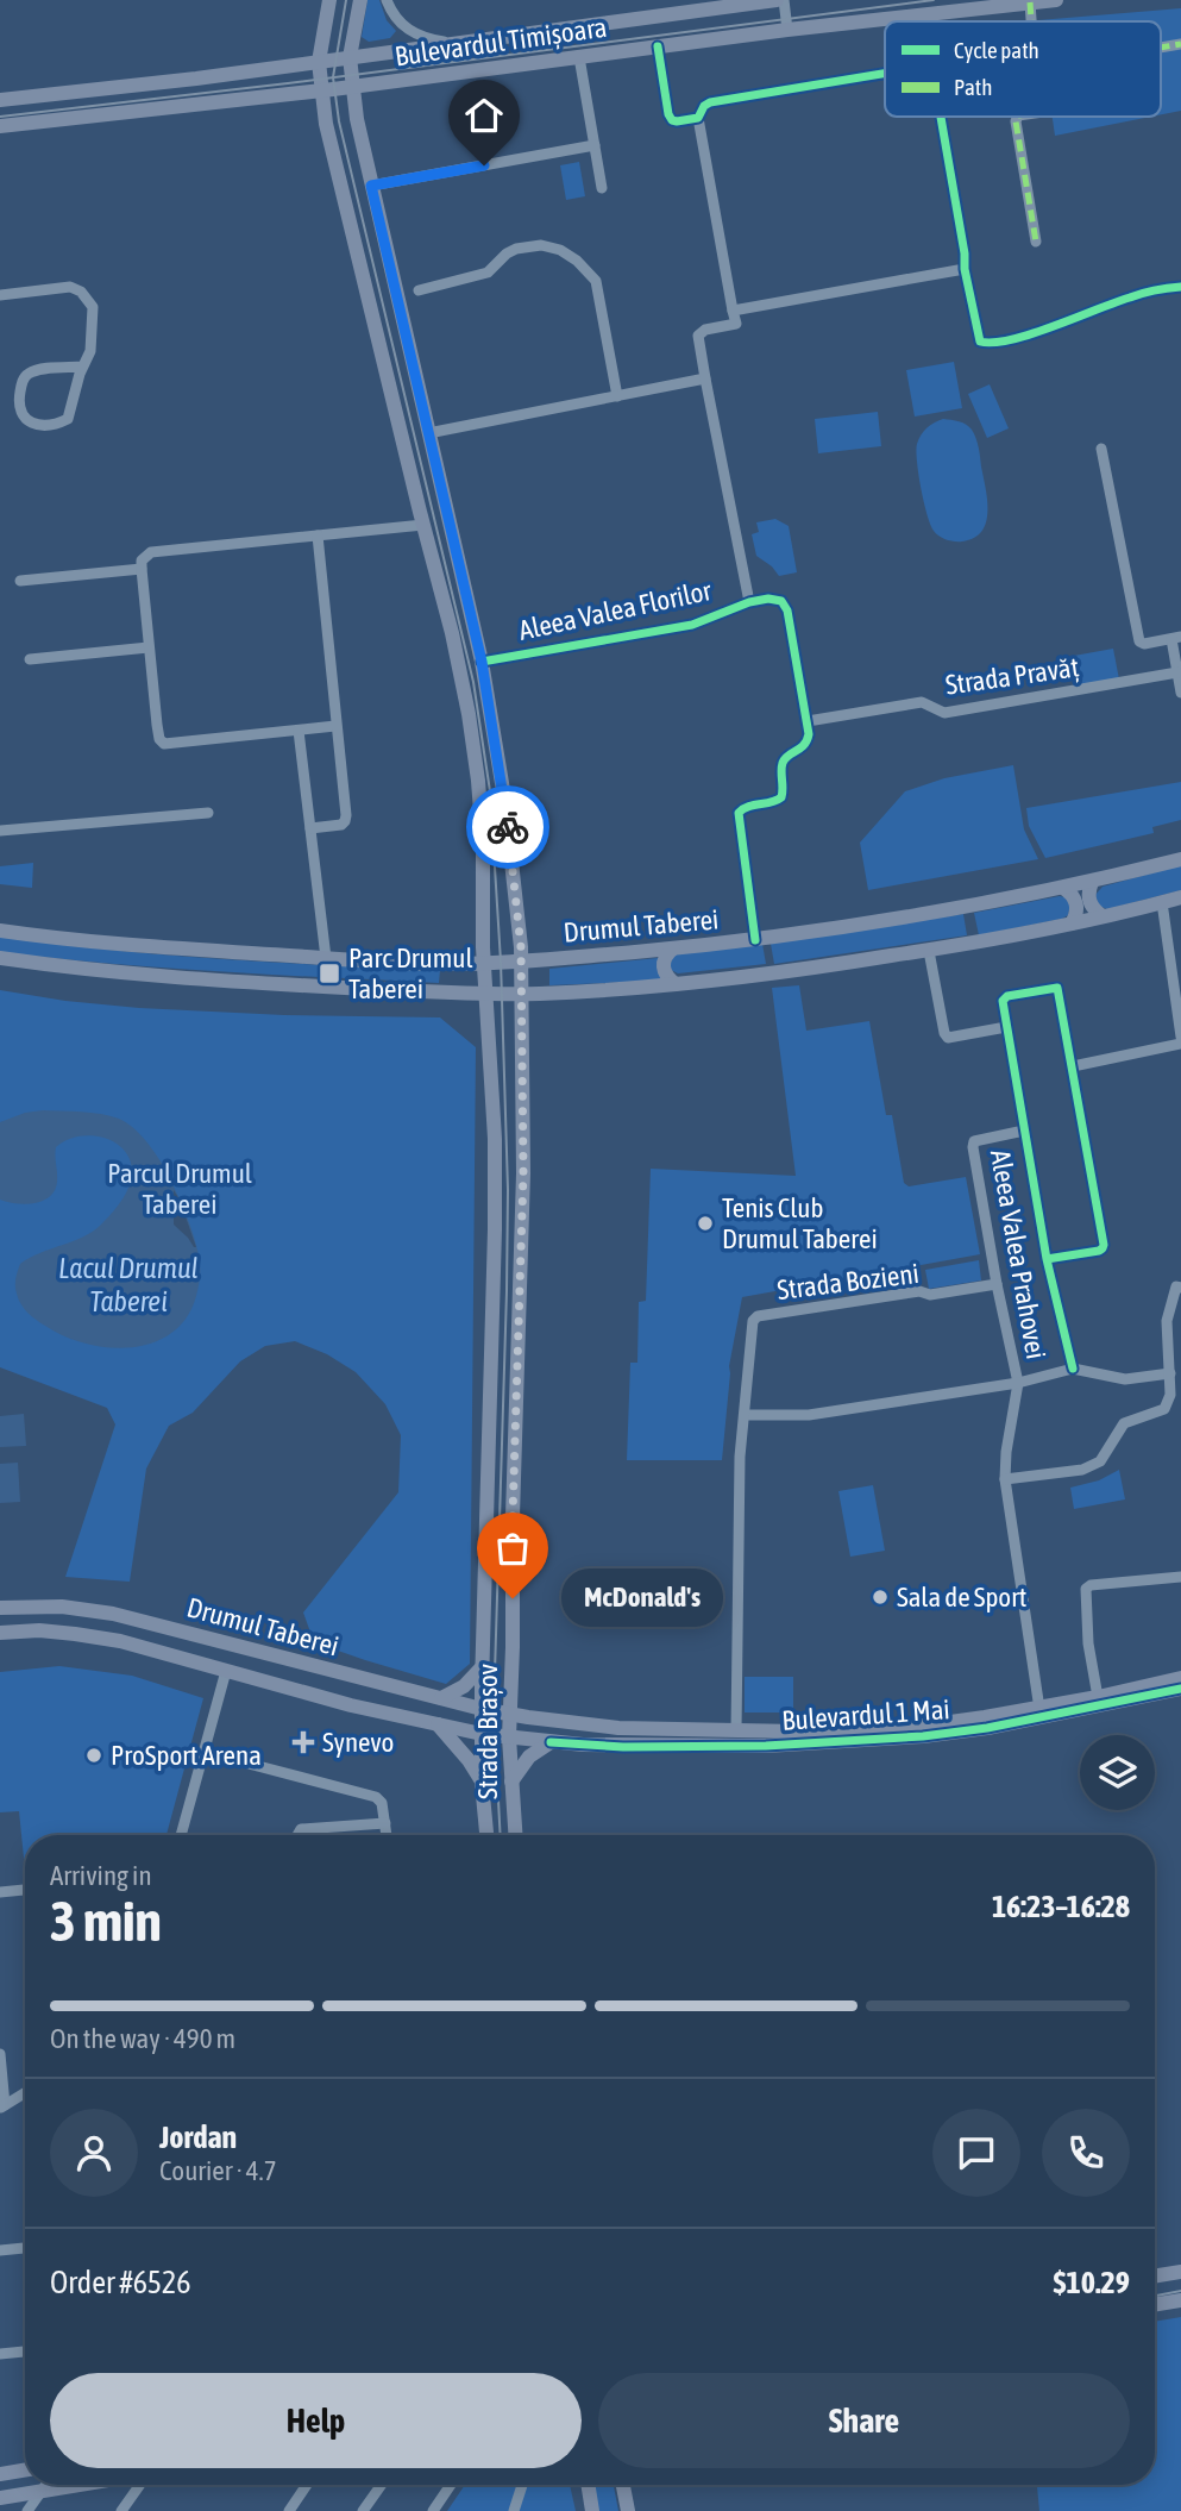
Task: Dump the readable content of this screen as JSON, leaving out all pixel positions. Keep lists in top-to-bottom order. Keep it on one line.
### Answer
{"streets":{"main road":["Bulevardul Timișoara","Drumul Taberei","Bulevardul 1 Mai","Strada Brașov"],"street":["Aleea Valea Florilor","Strada Pravăț","Aleea Valea Prahovei","Strada Bozieni"]},"crossings":[["Bulevardul Timișoara","Strada Brașov"],["Aleea Valea Florilor","Strada Pravăț"],["Aleea Valea Florilor","Strada Brașov"],["Drumul Taberei","Bulevardul 1 Mai"],["Drumul Taberei","Strada Brașov"],["Aleea Valea Prahovei","Strada Bozieni"],["Aleea Valea Prahovei","Bulevardul 1 Mai"],["Strada Bozieni","Bulevardul 1 Mai"],["Bulevardul 1 Mai","Strada Brașov"]],"water":["Lacul Drumul Taberei"],"parks":["Parcul Drumul Taberei"],"places":{"transit":["Parc Drumul Taberei"],"other":["Tenis Club Drumul Taberei","Sala de Sport","McDonald's","ProSport Arena"],"health":["Synevo"]},"legend":["Cycle path","Path"],"page":{"bubble":"McDonald's","heading":["3 min","Arriving in","16:23–16:28"],"panel":["Jordan","Courier · 4.7","Order #6526","$10.29"],"bar":"On the way · 490 m","buttons":["Help","Share"]}}
